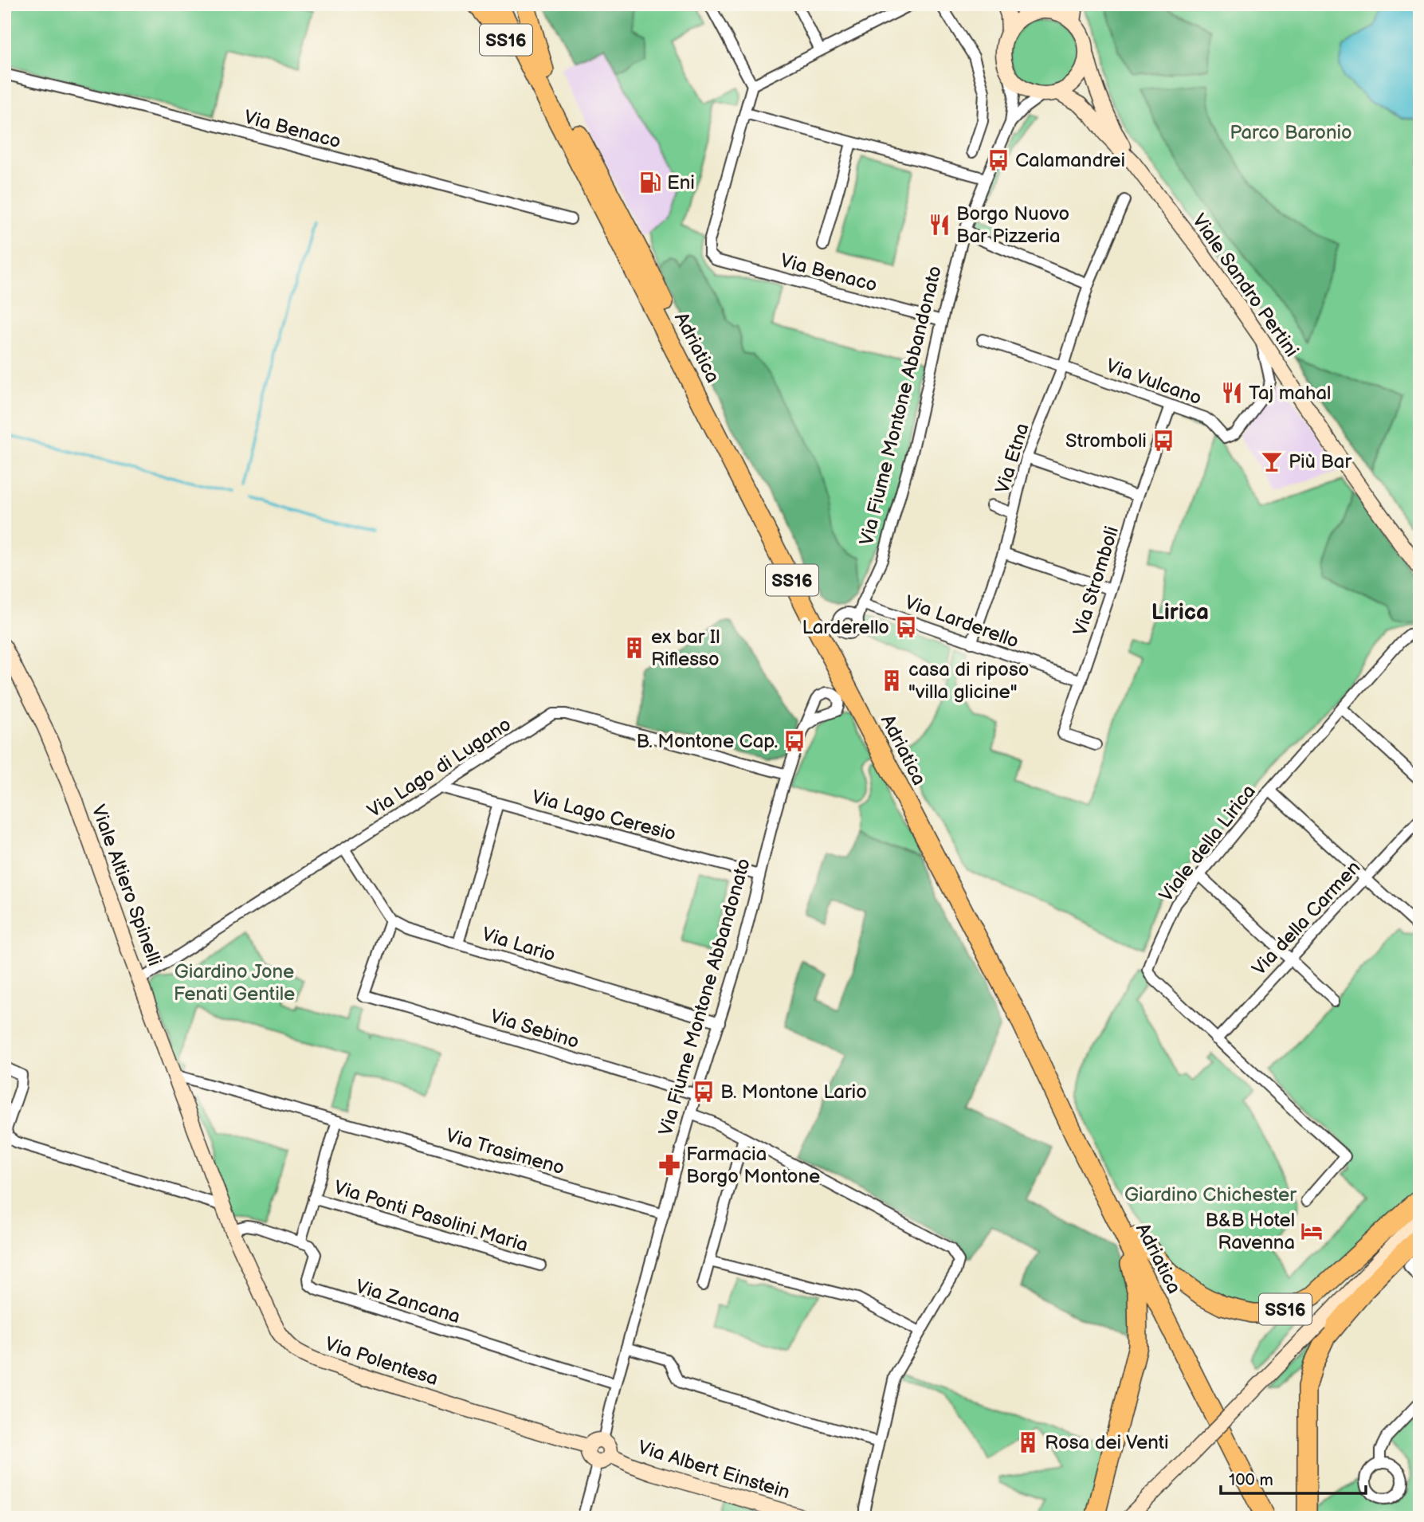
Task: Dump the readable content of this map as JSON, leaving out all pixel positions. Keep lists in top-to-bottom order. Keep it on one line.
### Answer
{"streets":{"highway":["SS16","Adriatica"],"street":["Via Benaco","Viale Sandro Pertini","Via Vulcano","Via Fiume Montone Abbandonato","Via Etna","Via Stromboli","Via Larderello","Via Lago di Lugano","Via Lago Ceresio","Viale della Lirica","Viale Altiero Spinelli","Via della Carmen","Via Lario","Via Sebino","Via Trasimeno","Via Ponti Pasolini Maria","Via Zancana","Via Polentesa","Via Albert Einstein"]},"crossings":[["SS16","Adriatica"],["Via Benaco","Via Fiume Montone Abbandonato"],["Viale Sandro Pertini","Via Vulcano"],["Viale Sandro Pertini","Via Fiume Montone Abbandonato"],["Via Vulcano","Via Etna"],["Via Vulcano","Via Stromboli"],["Via Fiume Montone Abbandonato","Via Larderello"],["Via Fiume Montone Abbandonato","Via Lago di Lugano"],["Via Fiume Montone Abbandonato","Via Lago Ceresio"],["Via Fiume Montone Abbandonato","Via Lario"],["Via Fiume Montone Abbandonato","Via Sebino"],["Via Fiume Montone Abbandonato","Via Trasimeno"],["Via Fiume Montone Abbandonato","Via Zancana"],["Via Fiume Montone Abbandonato","Via Polentesa"],["Via Fiume Montone Abbandonato","Via Albert Einstein"],["Via Etna","Via Larderello"],["Via Stromboli","Via Larderello"],["Via Lago di Lugano","Via Lago Ceresio"],["Via Lago di Lugano","Viale Altiero Spinelli"],["Viale della Lirica","Via della Carmen"],["Viale Altiero Spinelli","Via Trasimeno"],["Viale Altiero Spinelli","Via Polentesa"],["Via Lario","Via Sebino"],["Via Polentesa","Via Albert Einstein"]],"districts":["Lirica"],"parks":["Parco Baronio","Giardino Jone Fenati Gentile","Giardino Chichester"],"places":{"bus stop":["Calamandrei","Stromboli","Larderello","B. Montone Cap.","B. Montone Lario"],"fuel station":["Eni"],"restaurant":["Borgo Nuovo Bar Pizzeria","Taj mahal"],"bar":["Più Bar"],"building":["ex bar Il Riflesso","casa di riposo \"villa glicine\"","Rosa dei Venti"],"pharmacy":["Farmacia Borgo Montone"],"hotel":["B&B Hotel Ravenna"]},"scale_bar":"100 m"}
